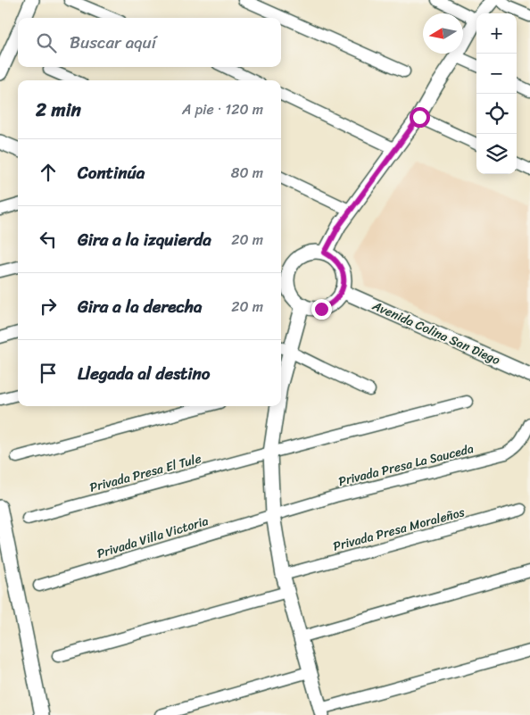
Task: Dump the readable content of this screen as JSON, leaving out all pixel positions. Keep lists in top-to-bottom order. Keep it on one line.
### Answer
{"streets":{"street":["Avenida Colina San Diego","Privada Presa La Sauceda","Privada Presa El Tule","Privada Presa Moraleños","Privada Villa Victoria"]},"crossings":[["Privada Presa La Sauceda","Privada Villa Victoria"]],"north":"left","page":{"map_buttons":["+","−"],"search":"Buscar aquí","heading":["2 min","A pie · 120 m"],"list":[["Continúa","80 m"],["Gira a la izquierda","20 m"],["Gira a la derecha","20 m"],"Llegada al destino"]}}
